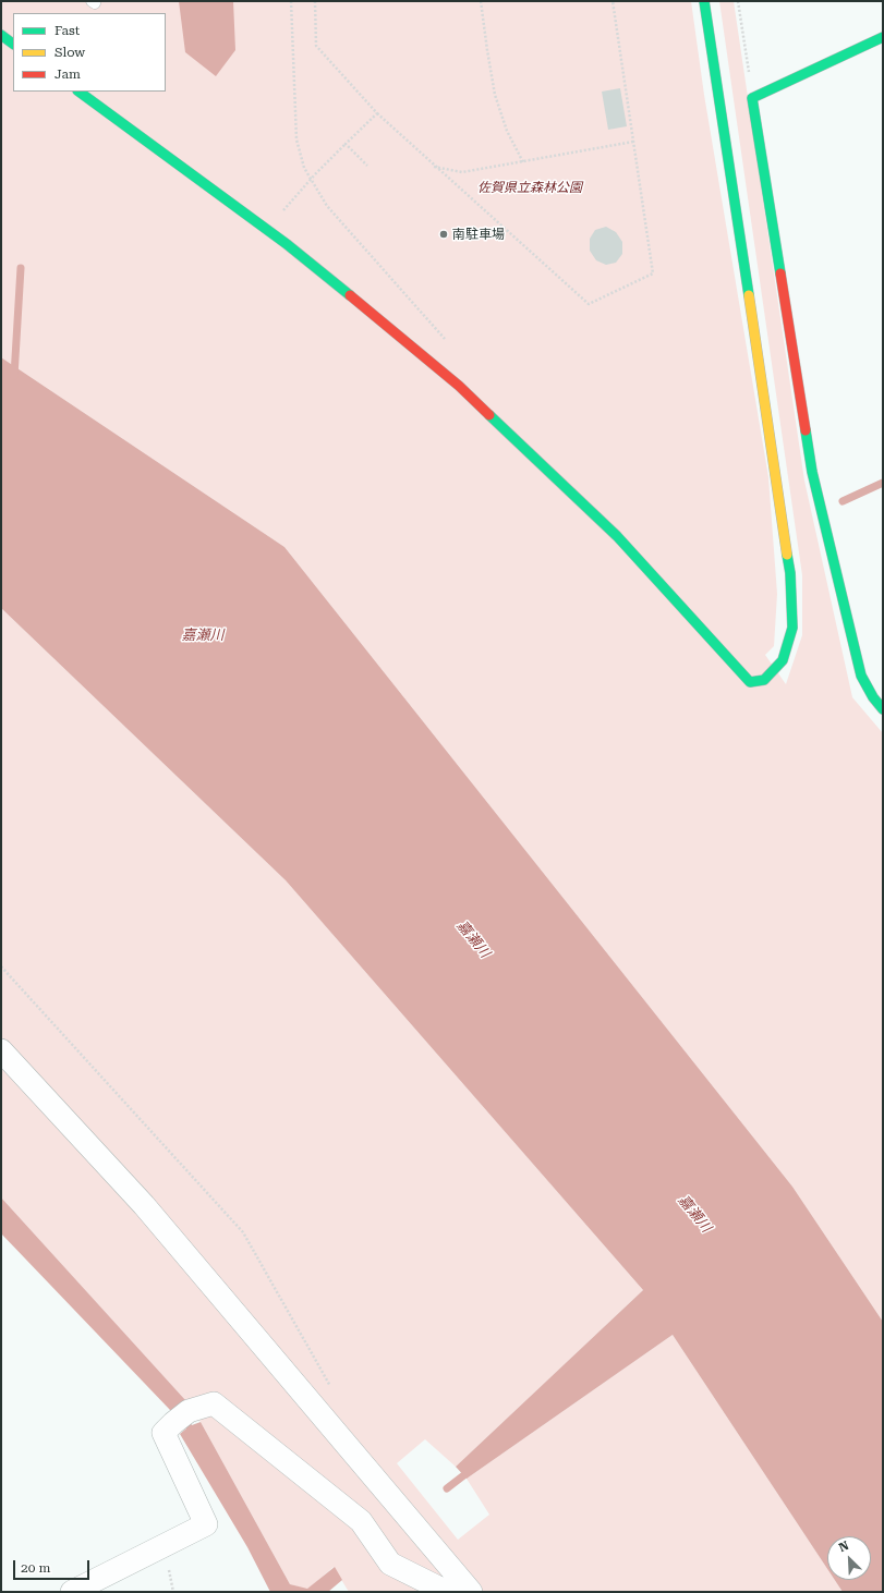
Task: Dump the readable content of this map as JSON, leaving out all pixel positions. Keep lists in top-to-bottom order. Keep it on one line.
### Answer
{"water":["嘉瀬川"],"parks":["佐賀県立森林公園"],"places":["南駐車場"],"legend":["Fast","Slow","Jam"],"scale_bar":"20 m","north":"top left"}
